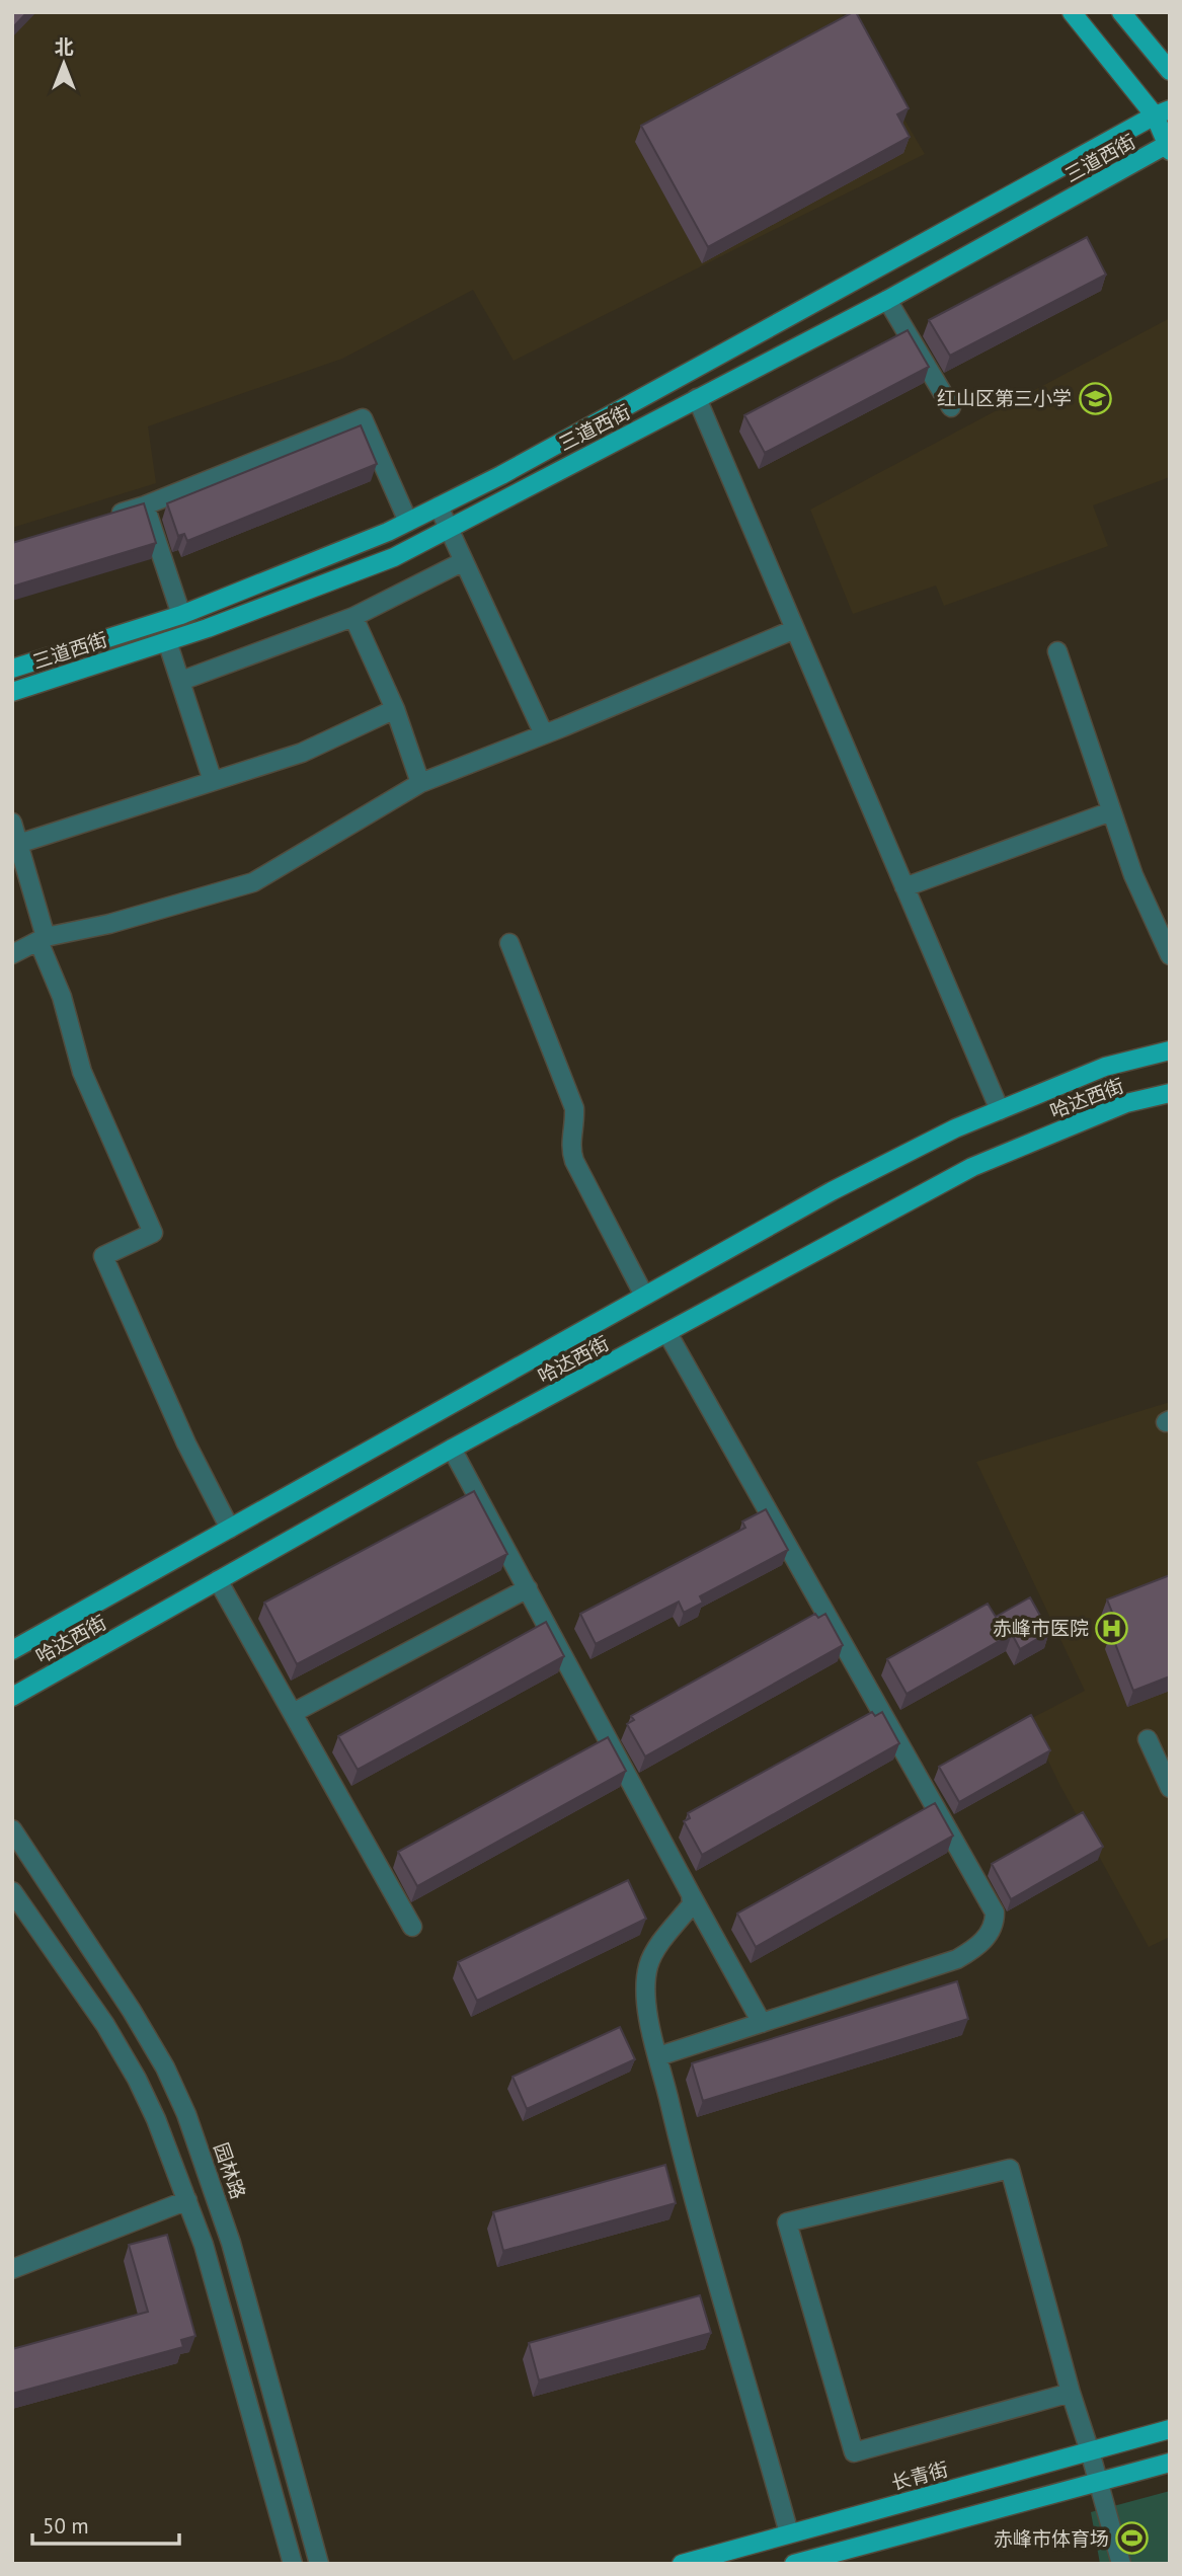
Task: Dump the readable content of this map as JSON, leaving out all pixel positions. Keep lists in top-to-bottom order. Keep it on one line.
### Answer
{"streets":{"main road":["三道西街","哈达西街","长青街"],"street":["园林路"]},"places":{"school or university":["红山区第三小学"],"hospital":["赤峰市医院"],"sports":["赤峰市体育场"]},"scale_bar":"50 m","north":"top"}
